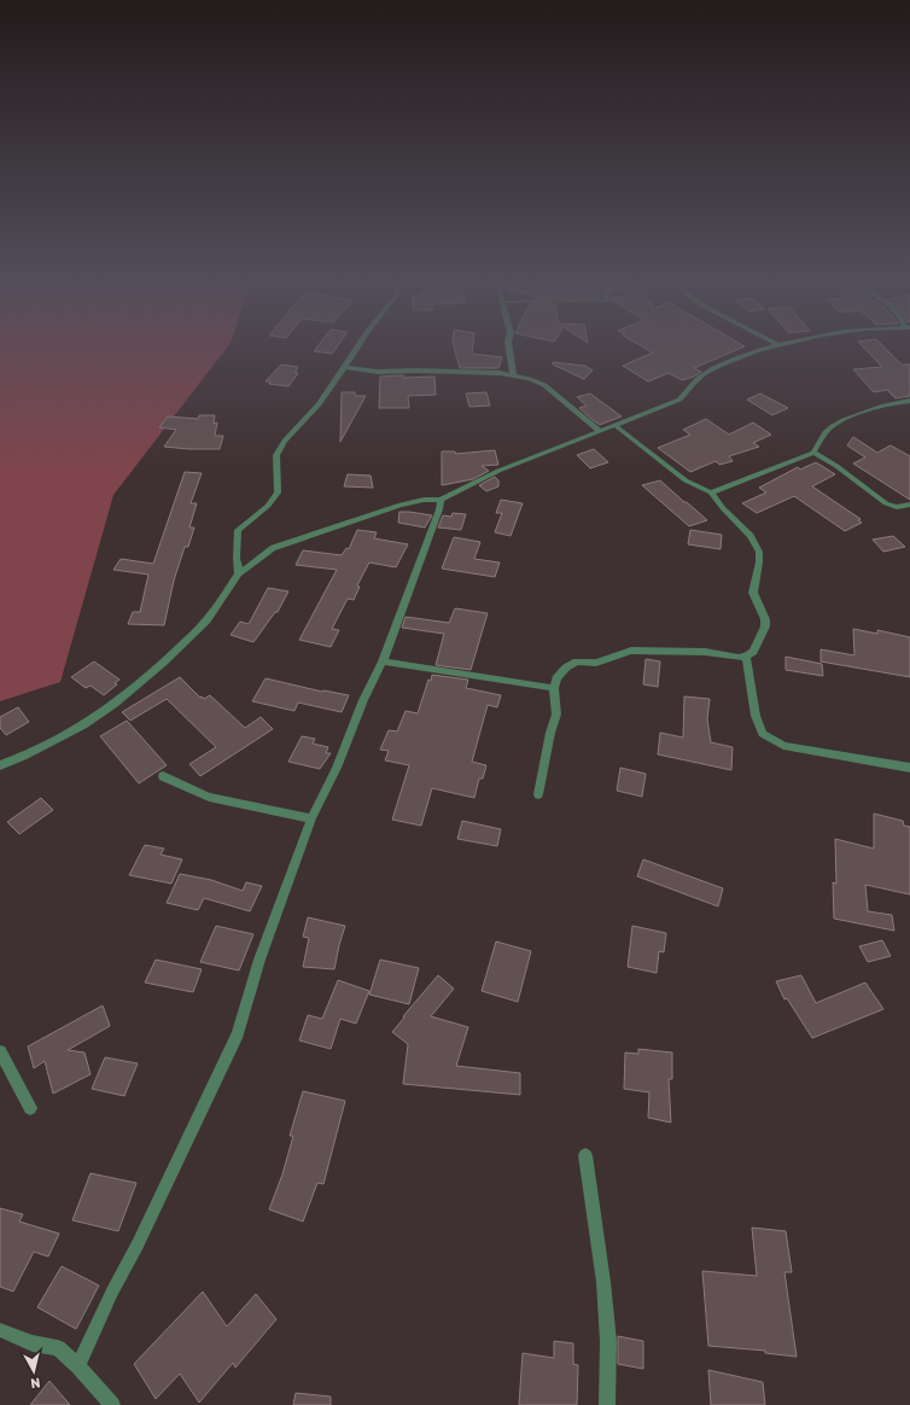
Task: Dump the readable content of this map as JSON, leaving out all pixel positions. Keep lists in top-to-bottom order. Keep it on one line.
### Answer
{"north":"bottom"}
